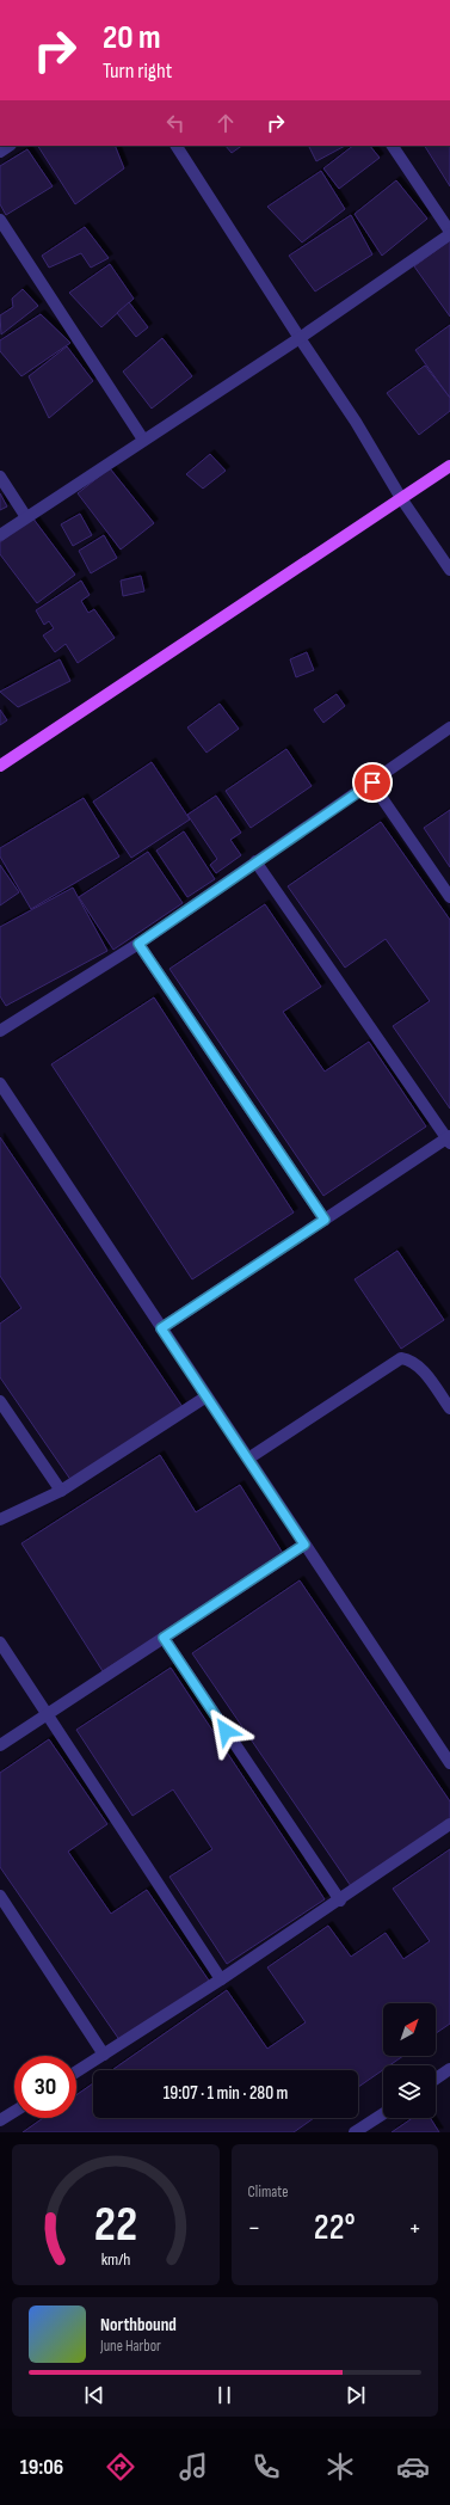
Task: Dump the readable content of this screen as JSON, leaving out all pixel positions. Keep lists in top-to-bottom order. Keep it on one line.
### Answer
{"north":"top right","page":{"turn":["20 m","Turn right"],"limit":"30","trip":"19:07 · 1 min · 280 m","tile":"Climate","heat":["−","22°","+"],"song":["Northbound","June Harbor"],"tabs":"19:06","gauge":["22","km/h"]}}
